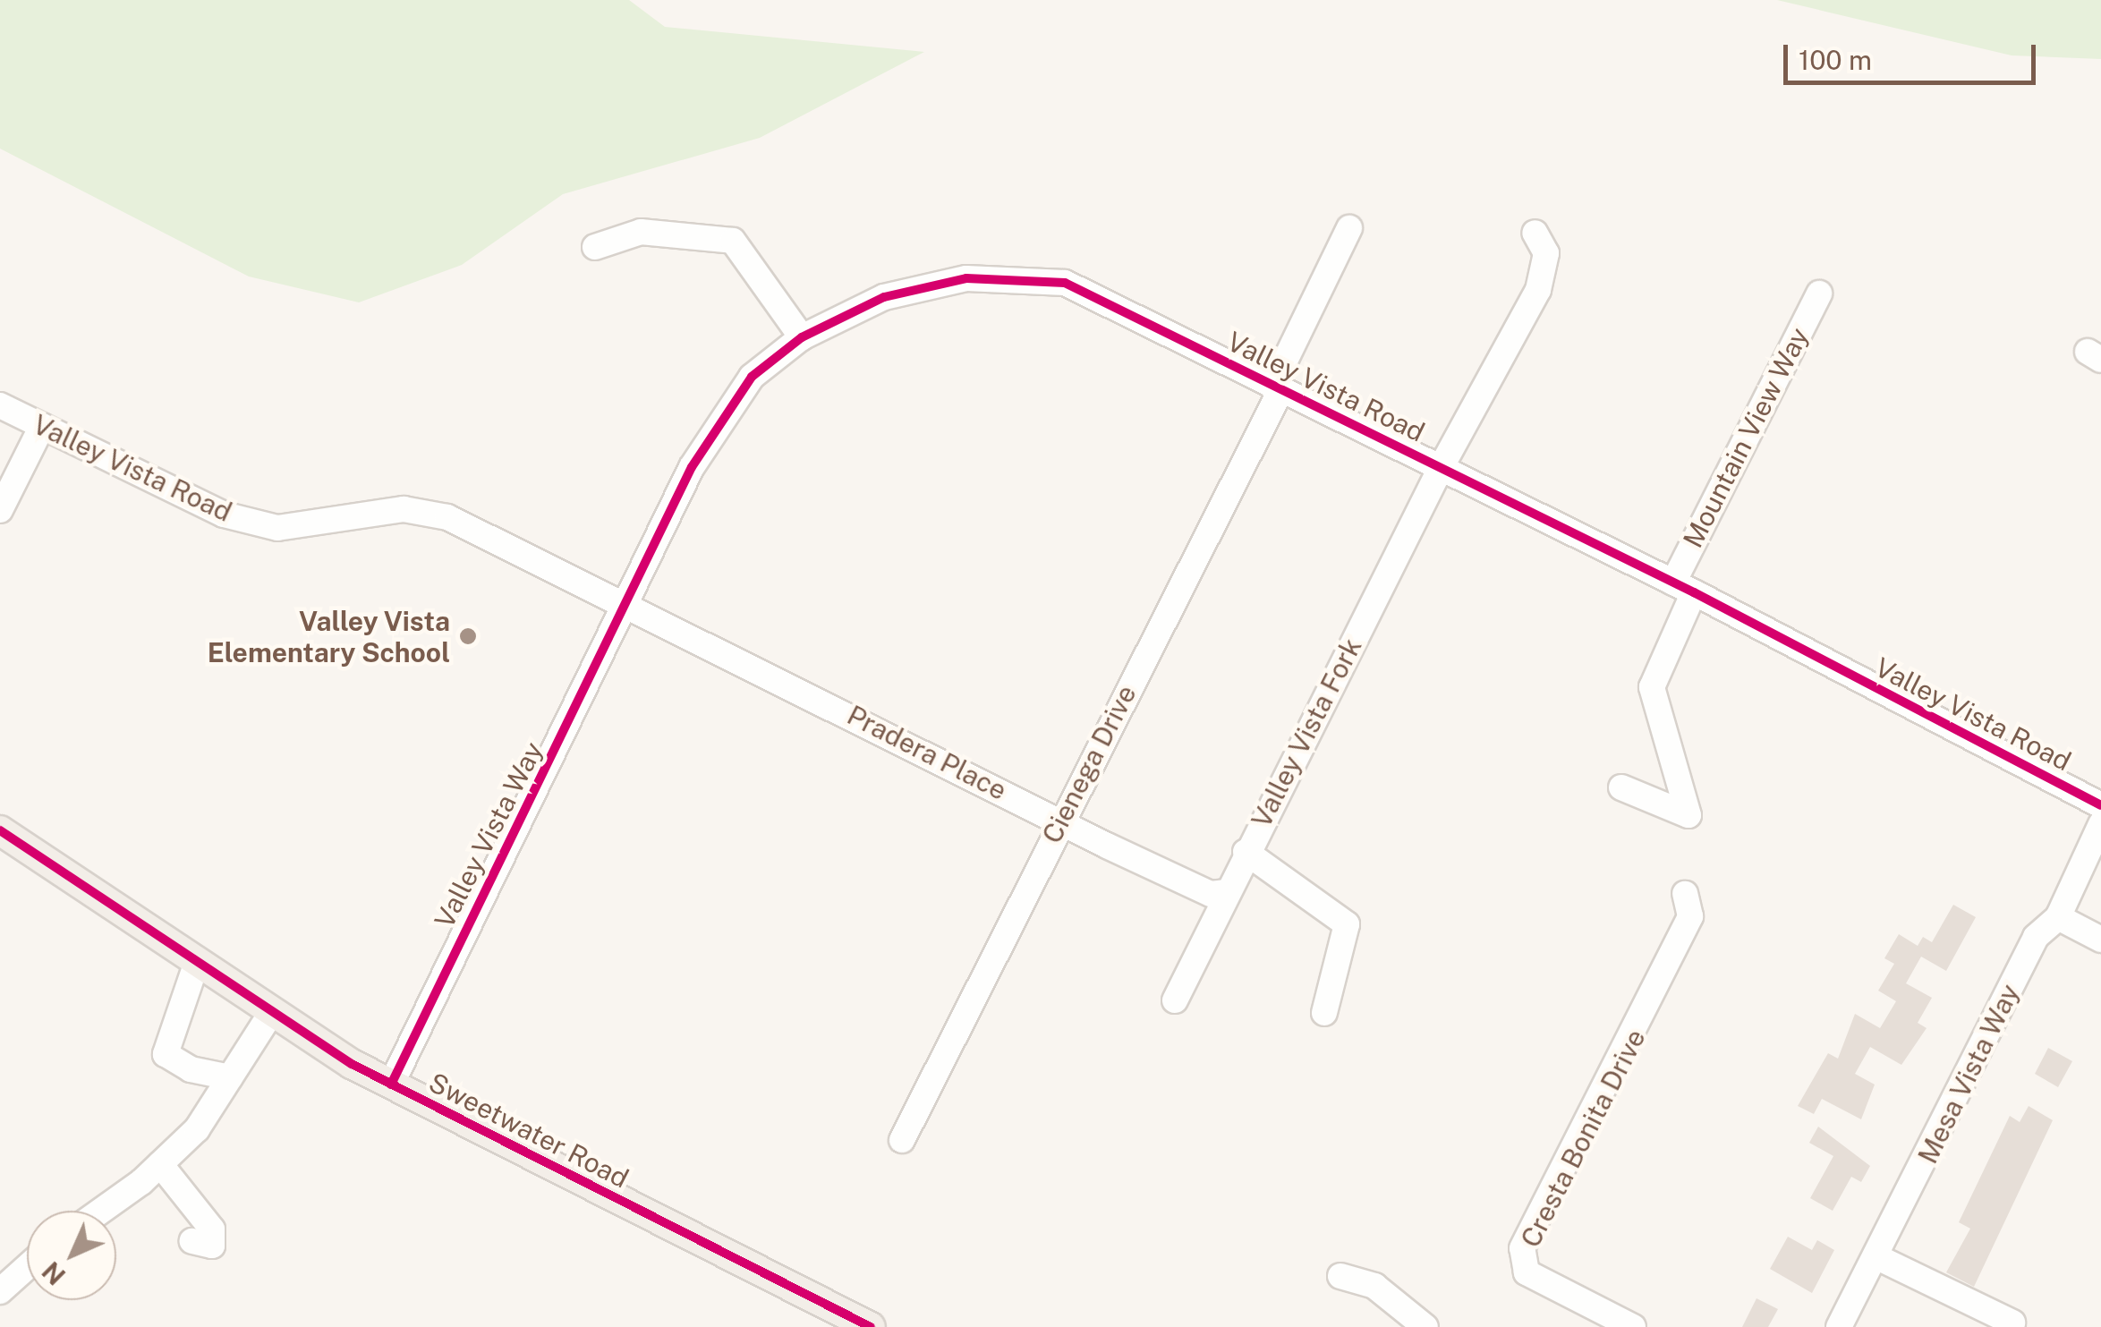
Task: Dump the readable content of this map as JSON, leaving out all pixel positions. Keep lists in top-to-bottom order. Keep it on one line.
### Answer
{"streets":{"main road":["Sweetwater Road"],"street":["Valley Vista Road","Mountain View Way","Valley Vista Fork","Pradera Place","Cienega Drive","Valley Vista Way","Mesa Vista Way","Cresta Bonita Drive"]},"crossings":[["Valley Vista Road","Mountain View Way"],["Valley Vista Road","Valley Vista Fork"],["Valley Vista Road","Pradera Place"],["Valley Vista Road","Cienega Drive"],["Valley Vista Road","Valley Vista Way"],["Valley Vista Fork","Pradera Place"],["Pradera Place","Cienega Drive"],["Pradera Place","Valley Vista Way"],["Valley Vista Way","Sweetwater Road"]],"places":["Valley Vista Elementary School"],"scale_bar":"100 m","north":"bottom left"}
